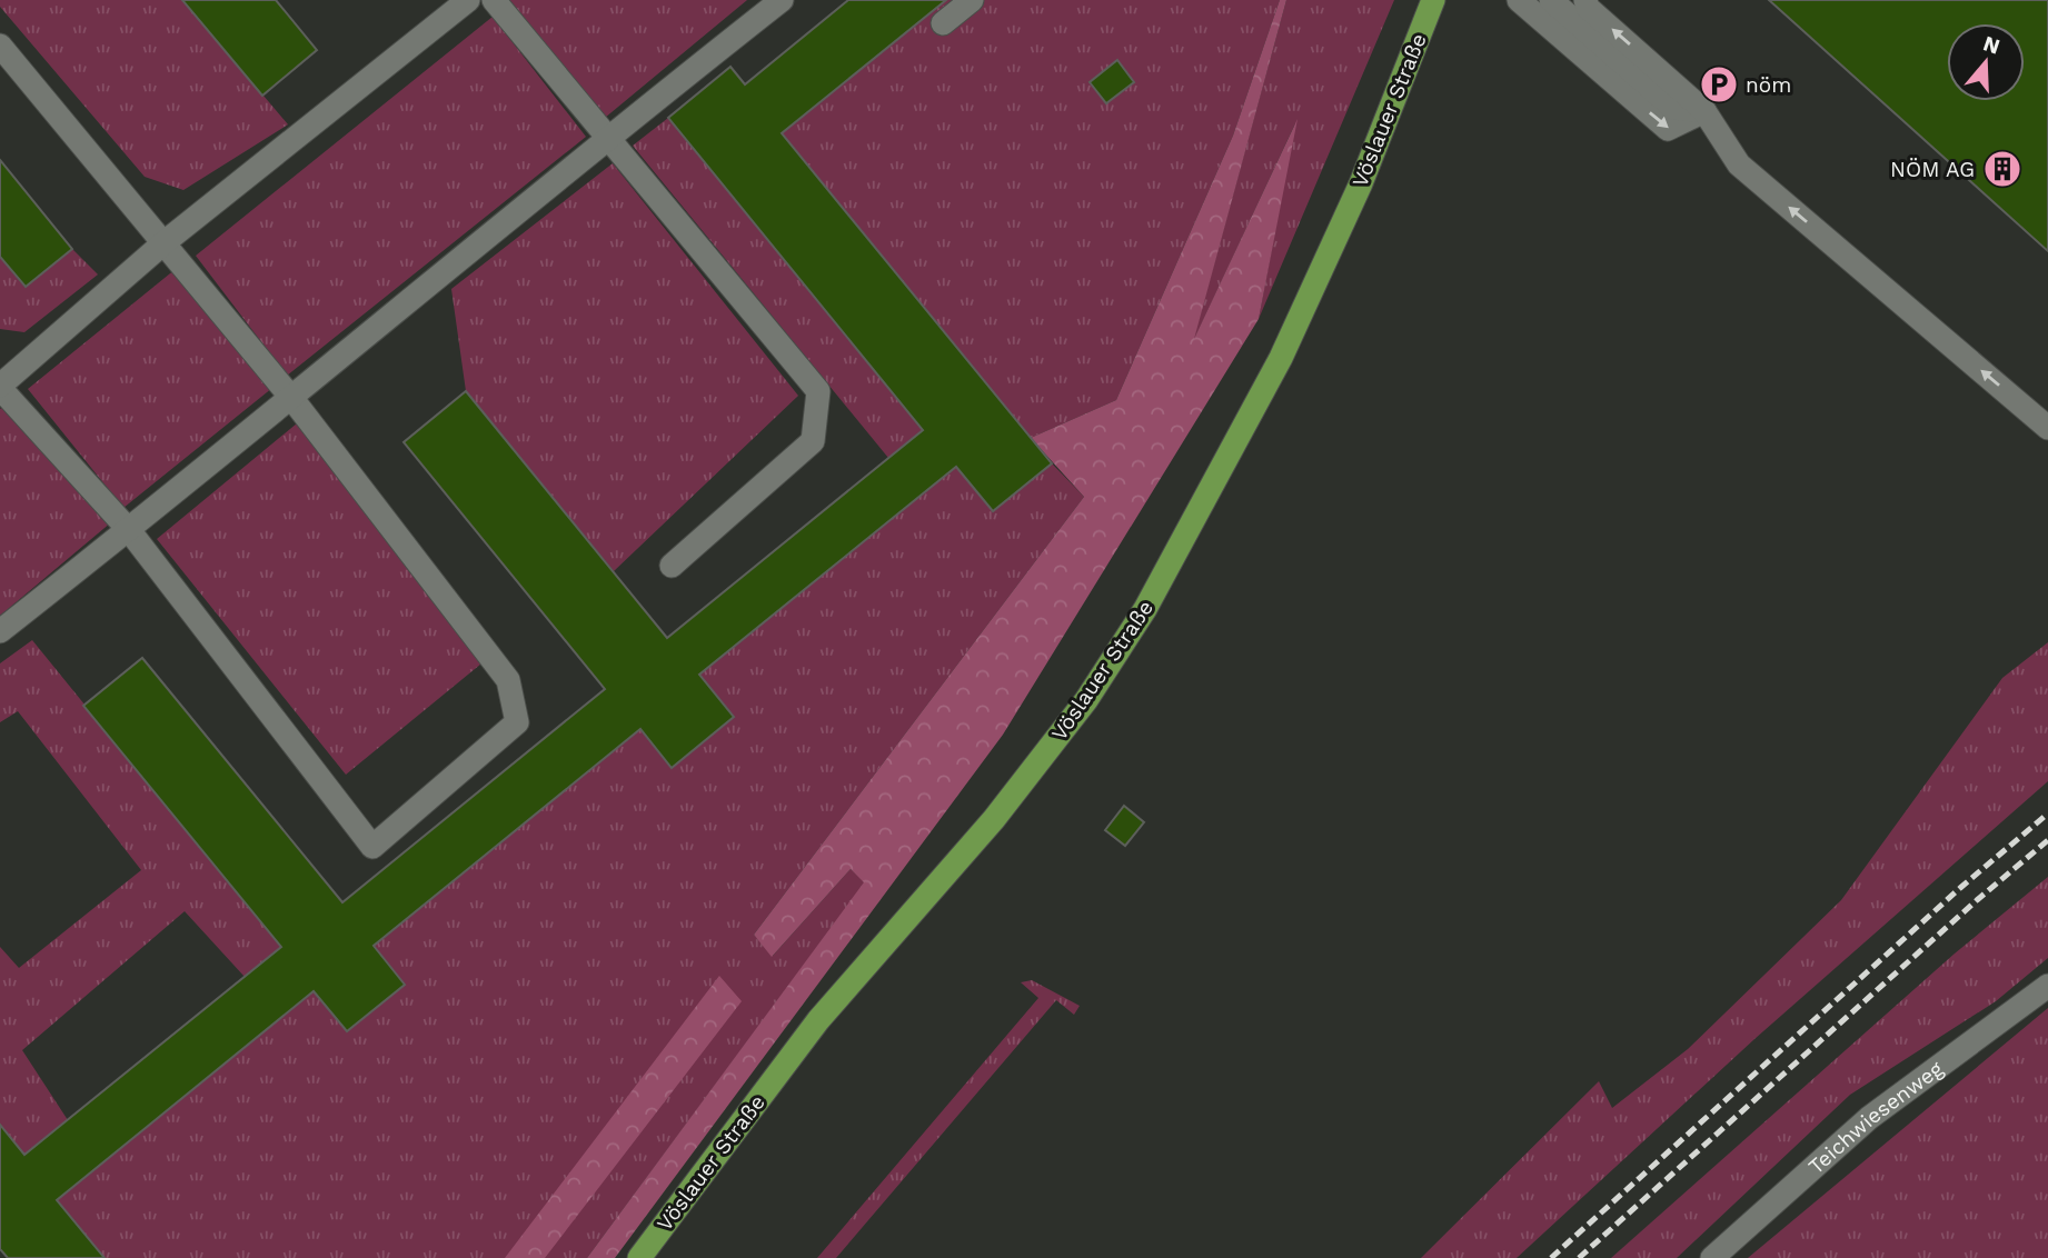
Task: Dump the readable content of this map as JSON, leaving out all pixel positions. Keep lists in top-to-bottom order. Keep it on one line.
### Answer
{"streets":{"main road":["Vöslauer Straße"],"lane":["Teichwiesenweg"]},"places":{"parking":["nöm"],"building":["NÖM AG"]},"north":"top"}
